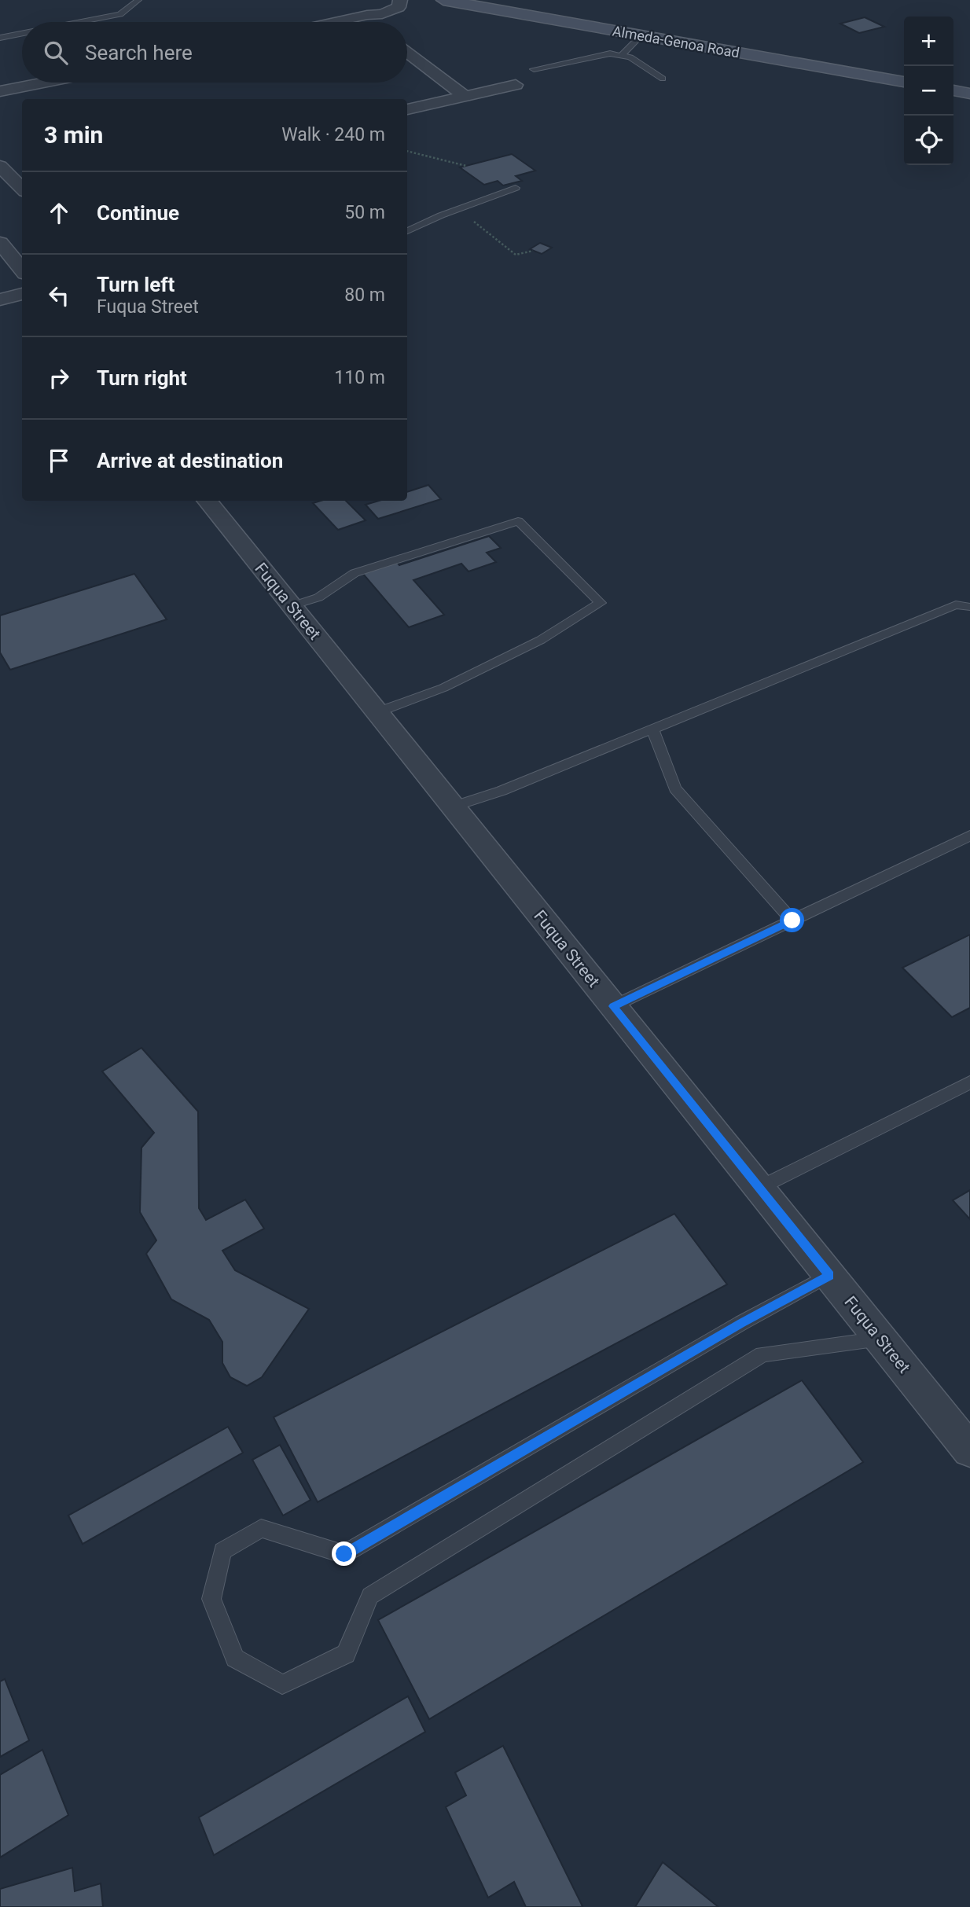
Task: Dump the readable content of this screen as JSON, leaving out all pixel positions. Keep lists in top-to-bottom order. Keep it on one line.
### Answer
{"streets":{"main road":["Almeda-Genoa Road"],"street":["Fuqua Street"]},"page":{"map_buttons":["+","−"],"search":"Search here","heading":["3 min","Walk · 240 m"],"list":[["Continue","50 m"],["Turn left","Fuqua Street","80 m"],["Turn right","110 m"],"Arrive at destination"]}}
